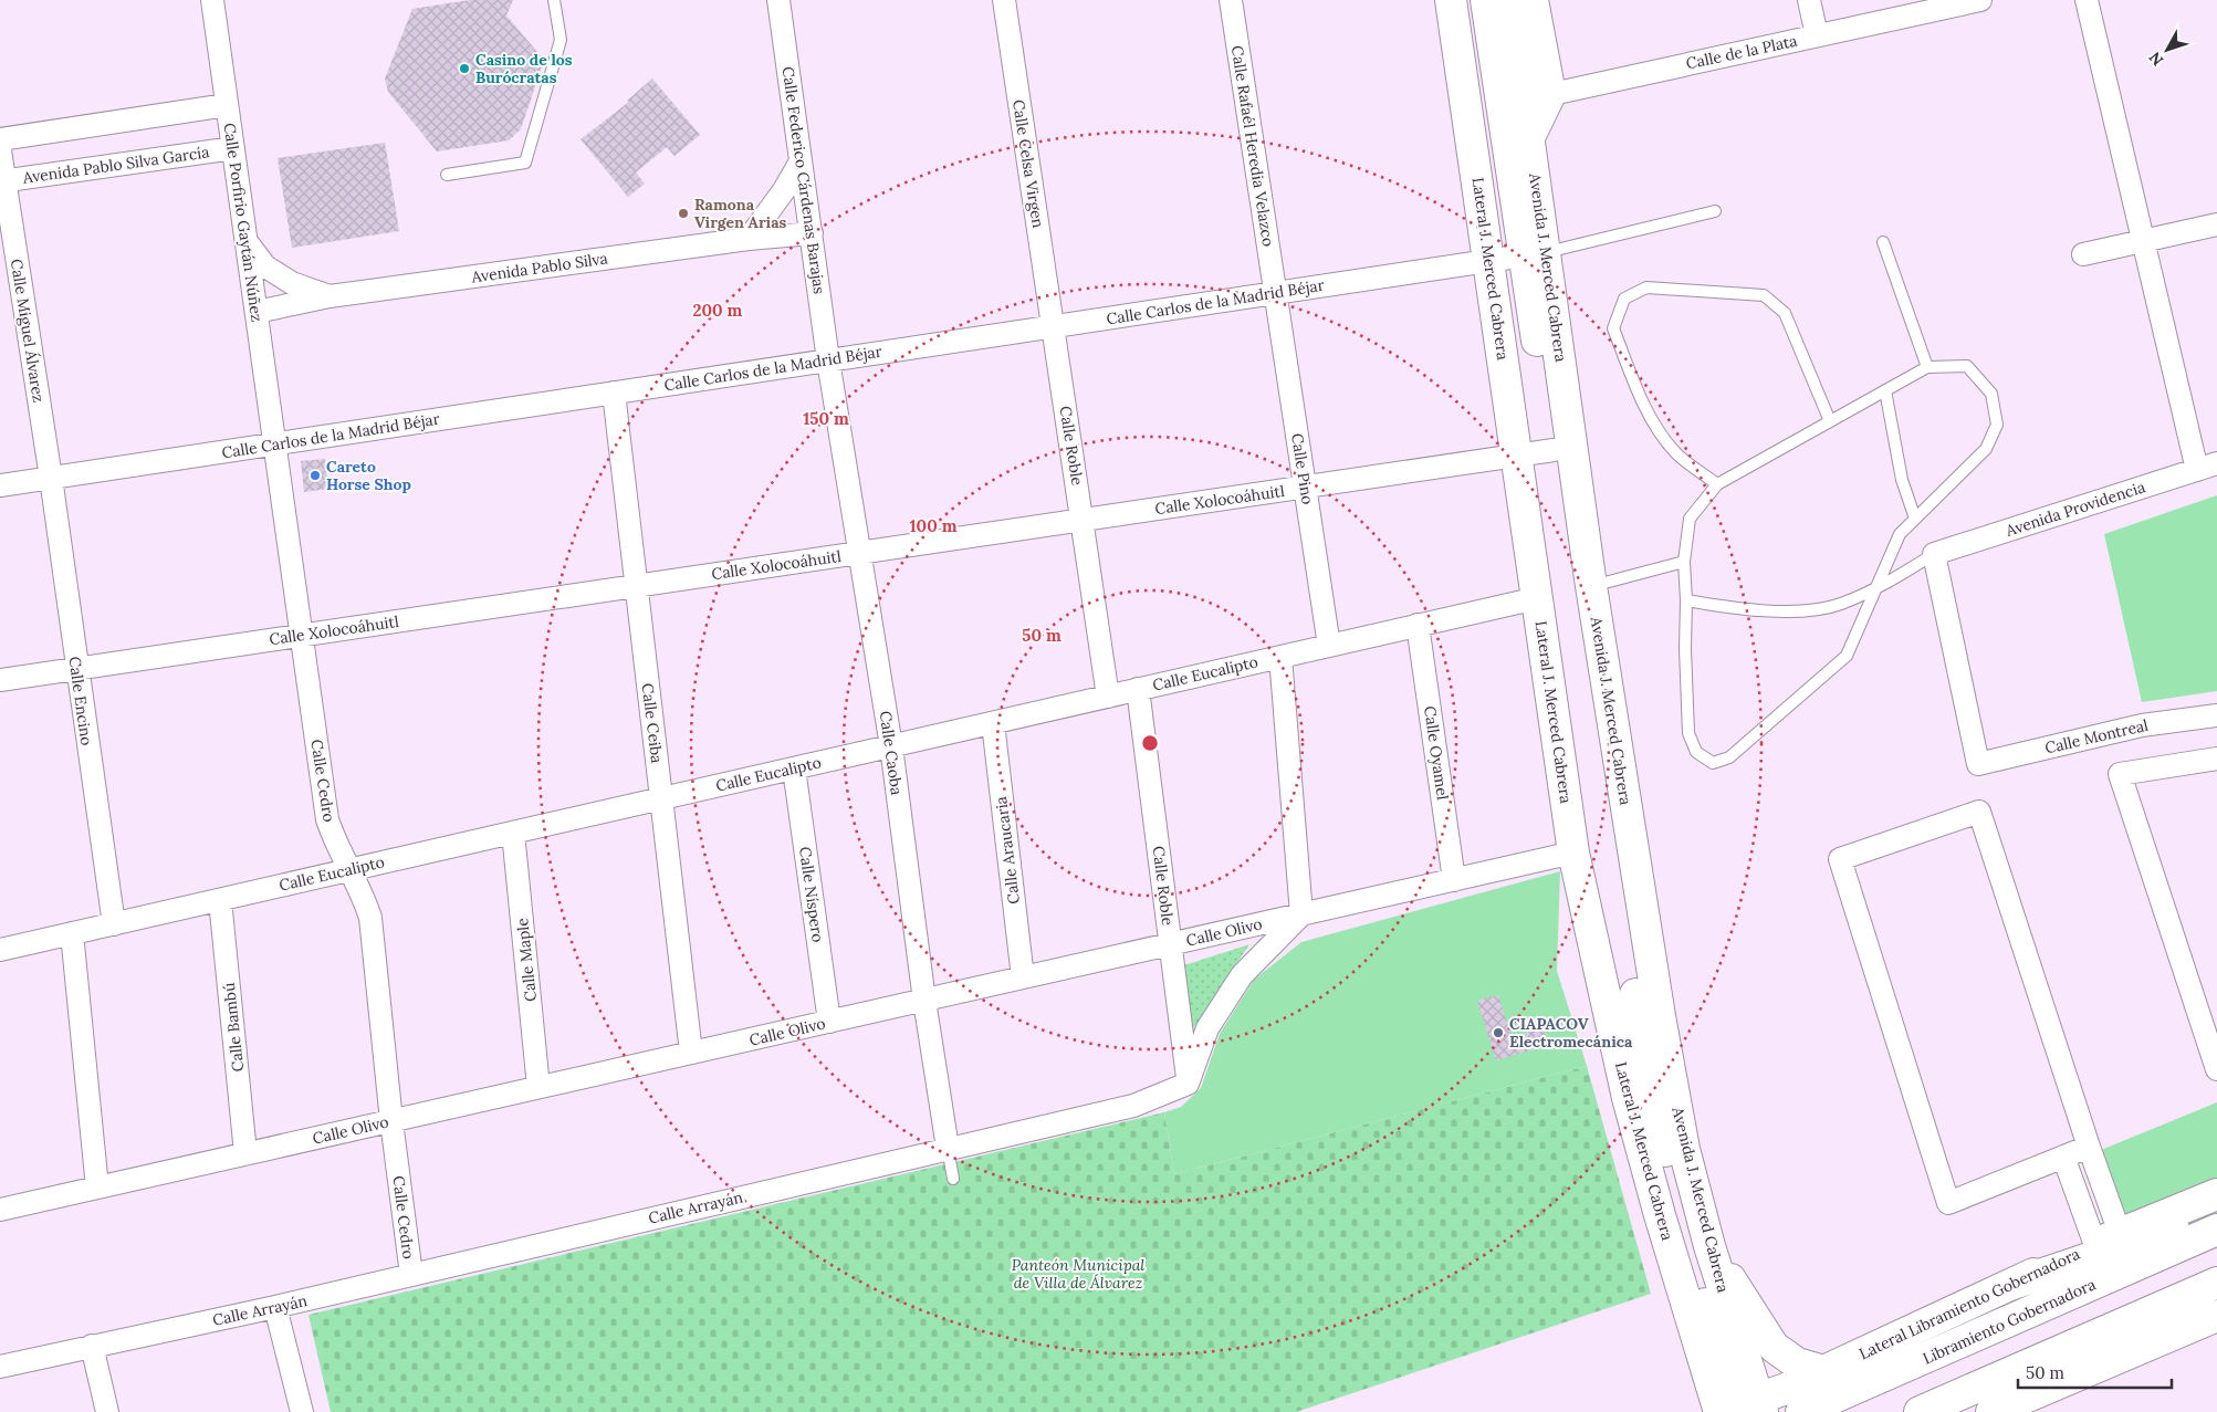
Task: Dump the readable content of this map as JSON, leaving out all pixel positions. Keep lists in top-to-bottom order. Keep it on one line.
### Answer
{"streets":{"main road":["Avenida J. Merced Cabrera","Lateral J. Merced Cabrera","Lateral Libramiento Gobernadora","Libramiento Gobernadora"],"street":["Calle de la Plata","Calle Rafaél Heredia Velazco","Calle Celsa Virgen","Avenida Pablo Silva García","Calle Federico Cárdenas Barajas","Calle Porfirio Gaytán Núñez","Avenida Pablo Silva","Calle Carlos de la Madrid Béjar","Calle Miguel Álvarez","Calle Roble","Calle Pino","Calle Xolocoáhuitl","Avenida Providencia","Calle Eucalipto","Calle Encino","Calle Ceiba","Calle Montreal","Calle Caoba","Calle Oyamel","Calle Cedro","Calle Araucaria","Calle Níspero","Calle Olivo","Calle Maple","Calle Bambú","Calle Arrayán"]},"crossings":[["Calle de la Plata","Avenida J. Merced Cabrera"],["Calle Rafaél Heredia Velazco","Calle Carlos de la Madrid Béjar"],["Calle Rafaél Heredia Velazco","Calle Pino"],["Calle Celsa Virgen","Calle Carlos de la Madrid Béjar"],["Calle Celsa Virgen","Calle Roble"],["Avenida Pablo Silva García","Calle Porfirio Gaytán Núñez"],["Avenida Pablo Silva García","Calle Miguel Álvarez"],["Calle Federico Cárdenas Barajas","Avenida Pablo Silva"],["Calle Federico Cárdenas Barajas","Calle Carlos de la Madrid Béjar"],["Calle Federico Cárdenas Barajas","Calle Caoba"],["Calle Porfirio Gaytán Núñez","Avenida Pablo Silva"],["Calle Porfirio Gaytán Núñez","Calle Carlos de la Madrid Béjar"],["Calle Porfirio Gaytán Núñez","Calle Cedro"],["Avenida J. Merced Cabrera","Lateral J. Merced Cabrera"],["Avenida J. Merced Cabrera","Calle Carlos de la Madrid Béjar"],["Avenida J. Merced Cabrera","Calle Xolocoáhuitl"],["Avenida J. Merced Cabrera","Lateral Libramiento Gobernadora"],["Lateral J. Merced Cabrera","Calle Carlos de la Madrid Béjar"],["Lateral J. Merced Cabrera","Calle Xolocoáhuitl"],["Lateral J. Merced Cabrera","Calle Eucalipto"],["Lateral J. Merced Cabrera","Calle Olivo"],["Lateral J. Merced Cabrera","Lateral Libramiento Gobernadora"],["Calle Carlos de la Madrid Béjar","Calle Miguel Álvarez"],["Calle Carlos de la Madrid Béjar","Calle Roble"],["Calle Carlos de la Madrid Béjar","Calle Pino"],["Calle Carlos de la Madrid Béjar","Calle Encino"],["Calle Carlos de la Madrid Béjar","Calle Ceiba"],["Calle Carlos de la Madrid Béjar","Calle Caoba"],["Calle Carlos de la Madrid Béjar","Calle Cedro"],["Calle Miguel Álvarez","Calle Encino"],["Calle Roble","Calle Xolocoáhuitl"],["Calle Roble","Calle Eucalipto"],["Calle Roble","Calle Olivo"],["Calle Roble","Calle Arrayán"],["Calle Pino","Calle Xolocoáhuitl"],["Calle Pino","Calle Eucalipto"],["Calle Xolocoáhuitl","Calle Encino"],["Calle Xolocoáhuitl","Calle Ceiba"],["Calle Xolocoáhuitl","Calle Caoba"],["Calle Xolocoáhuitl","Calle Cedro"],["Avenida Providencia","Calle Montreal"],["Calle Eucalipto","Calle Encino"],["Calle Eucalipto","Calle Ceiba"],["Calle Eucalipto","Calle Caoba"],["Calle Eucalipto","Calle Oyamel"],["Calle Eucalipto","Calle Cedro"],["Calle Eucalipto","Calle Araucaria"],["Calle Eucalipto","Calle Níspero"],["Calle Eucalipto","Calle Maple"],["Calle Eucalipto","Calle Bambú"],["Calle Ceiba","Calle Olivo"],["Calle Caoba","Calle Olivo"],["Calle Caoba","Calle Arrayán"],["Calle Oyamel","Calle Olivo"],["Calle Cedro","Calle Olivo"],["Calle Cedro","Calle Arrayán"],["Calle Araucaria","Calle Olivo"],["Calle Níspero","Calle Olivo"],["Calle Olivo","Calle Maple"],["Calle Olivo","Calle Bambú"]],"parks":["Panteón Municipal de Villa de Álvarez"],"places":["Casino de los Burócratas","Ramona Virgen Arias","Careto Horse Shop","CIAPACOV Electromecánica"],"scale_bar":"50 m","north":"bottom left","rings":["200 m","150 m","100 m","50 m"]}
